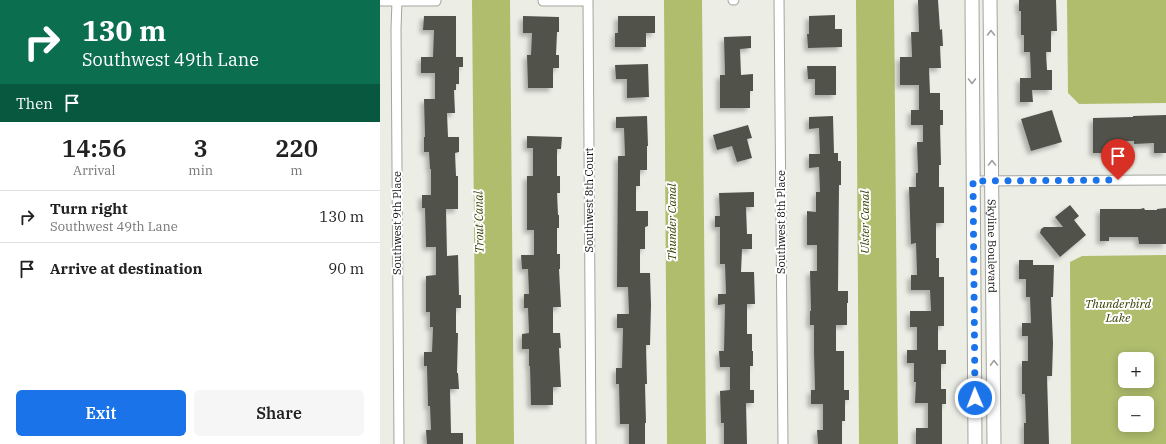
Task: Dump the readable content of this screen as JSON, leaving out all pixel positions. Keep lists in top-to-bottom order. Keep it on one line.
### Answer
{"streets":{"street":["Southwest 8th Court","Southwest 8th Place","Southwest 9th Place","Skyline Boulevard"]},"water":["Trout Canal","Thunder Canal","Ulster Canal","Thunderbird Lake"],"page":{"turn":["130 m","Southwest 49th Lane"],"then":"Then","eta":["14:56","Arrival","3","min","220","m"],"list":[{"name":"Turn right","note":"Southwest 49th Lane","value":"130 m"},{"name":"Arrive at destination","value":"90 m"}],"map_buttons":["+","−"],"buttons":["Exit","Share"]}}
